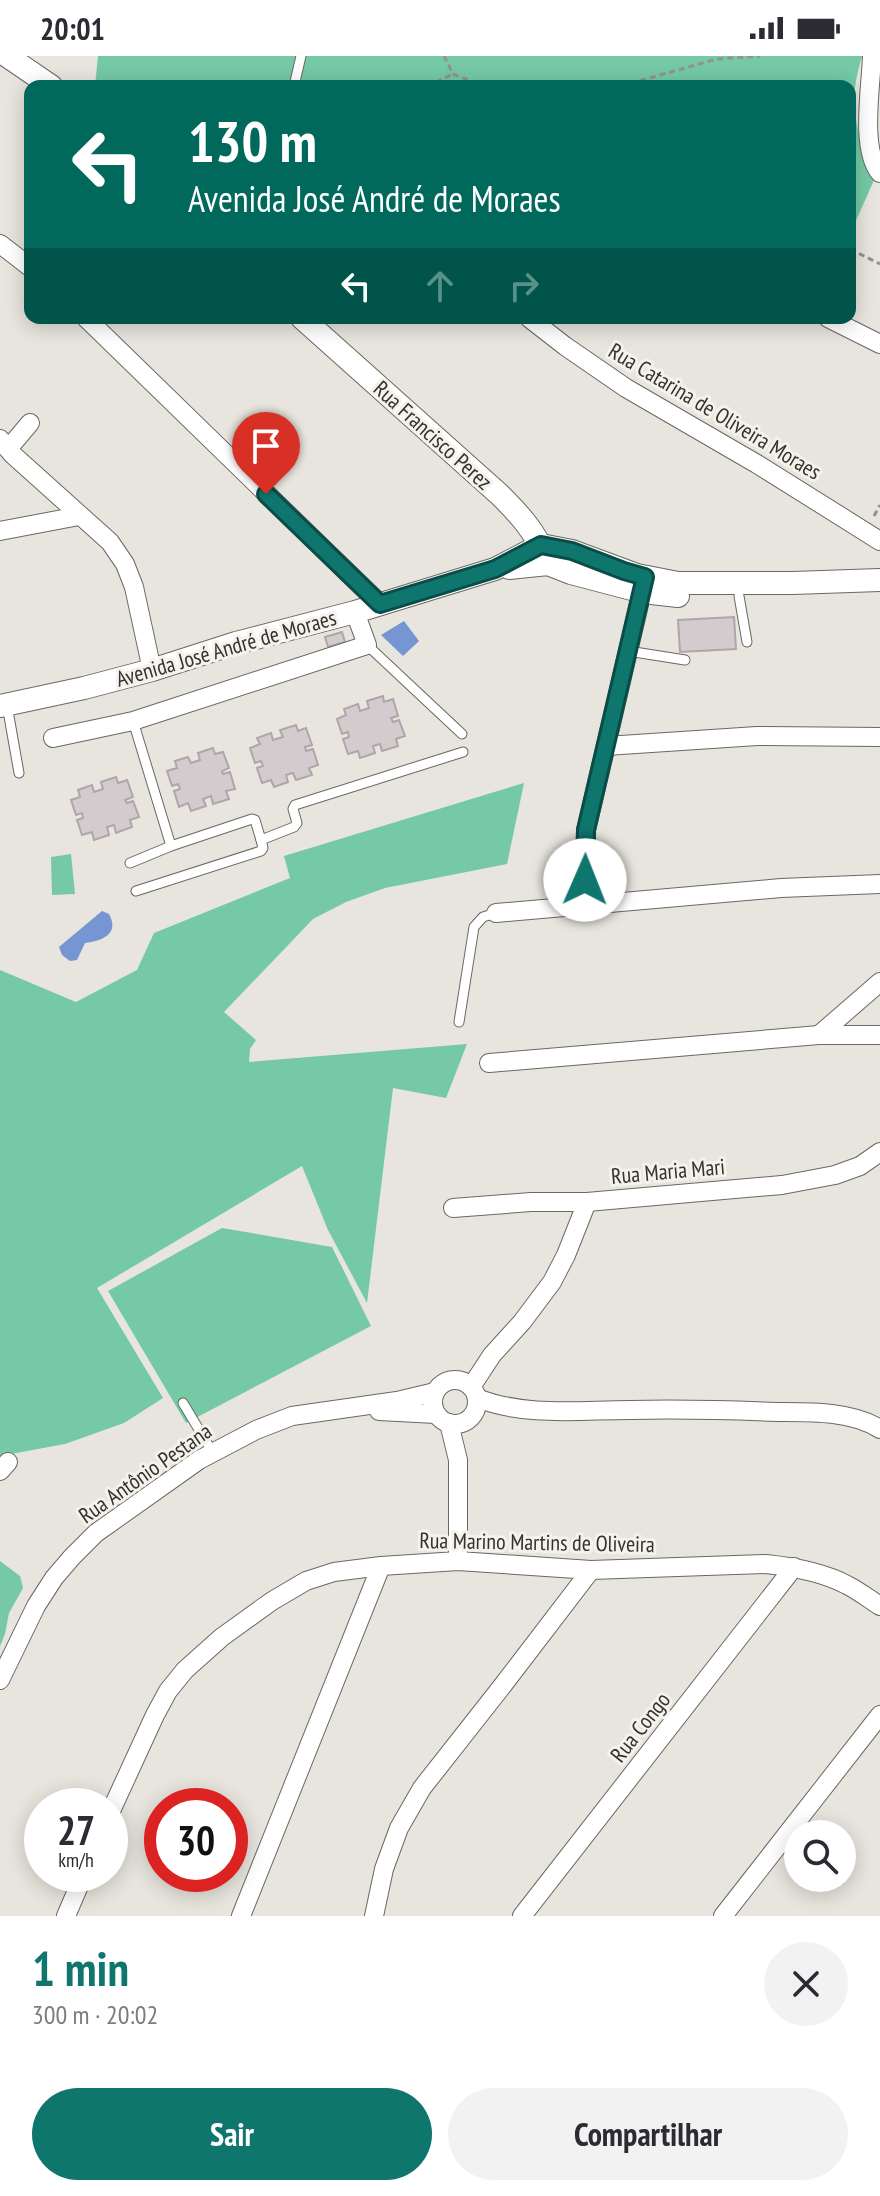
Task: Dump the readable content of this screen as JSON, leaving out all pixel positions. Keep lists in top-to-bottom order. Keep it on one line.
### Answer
{"streets":{"street":["Rua Catarina de Oliveira Moraes","Rua Francisco Perez","Avenida José André de Moraes","Rua Maria Mari","Rua Antônio Pestana","Rua Marino Martins de Oliveira","Rua Congo"]},"crossings":[["Rua Francisco Perez","Avenida José André de Moraes"],["Rua Marino Martins de Oliveira","Rua Congo"]],"page":{"status":"20:01","turn":["130 m","Avenida José André de Moraes"],"speed":"27 km/h","limit":"30","heading":["1 min","300 m · 20:02"],"buttons":["Sair","Compartilhar"]}}
